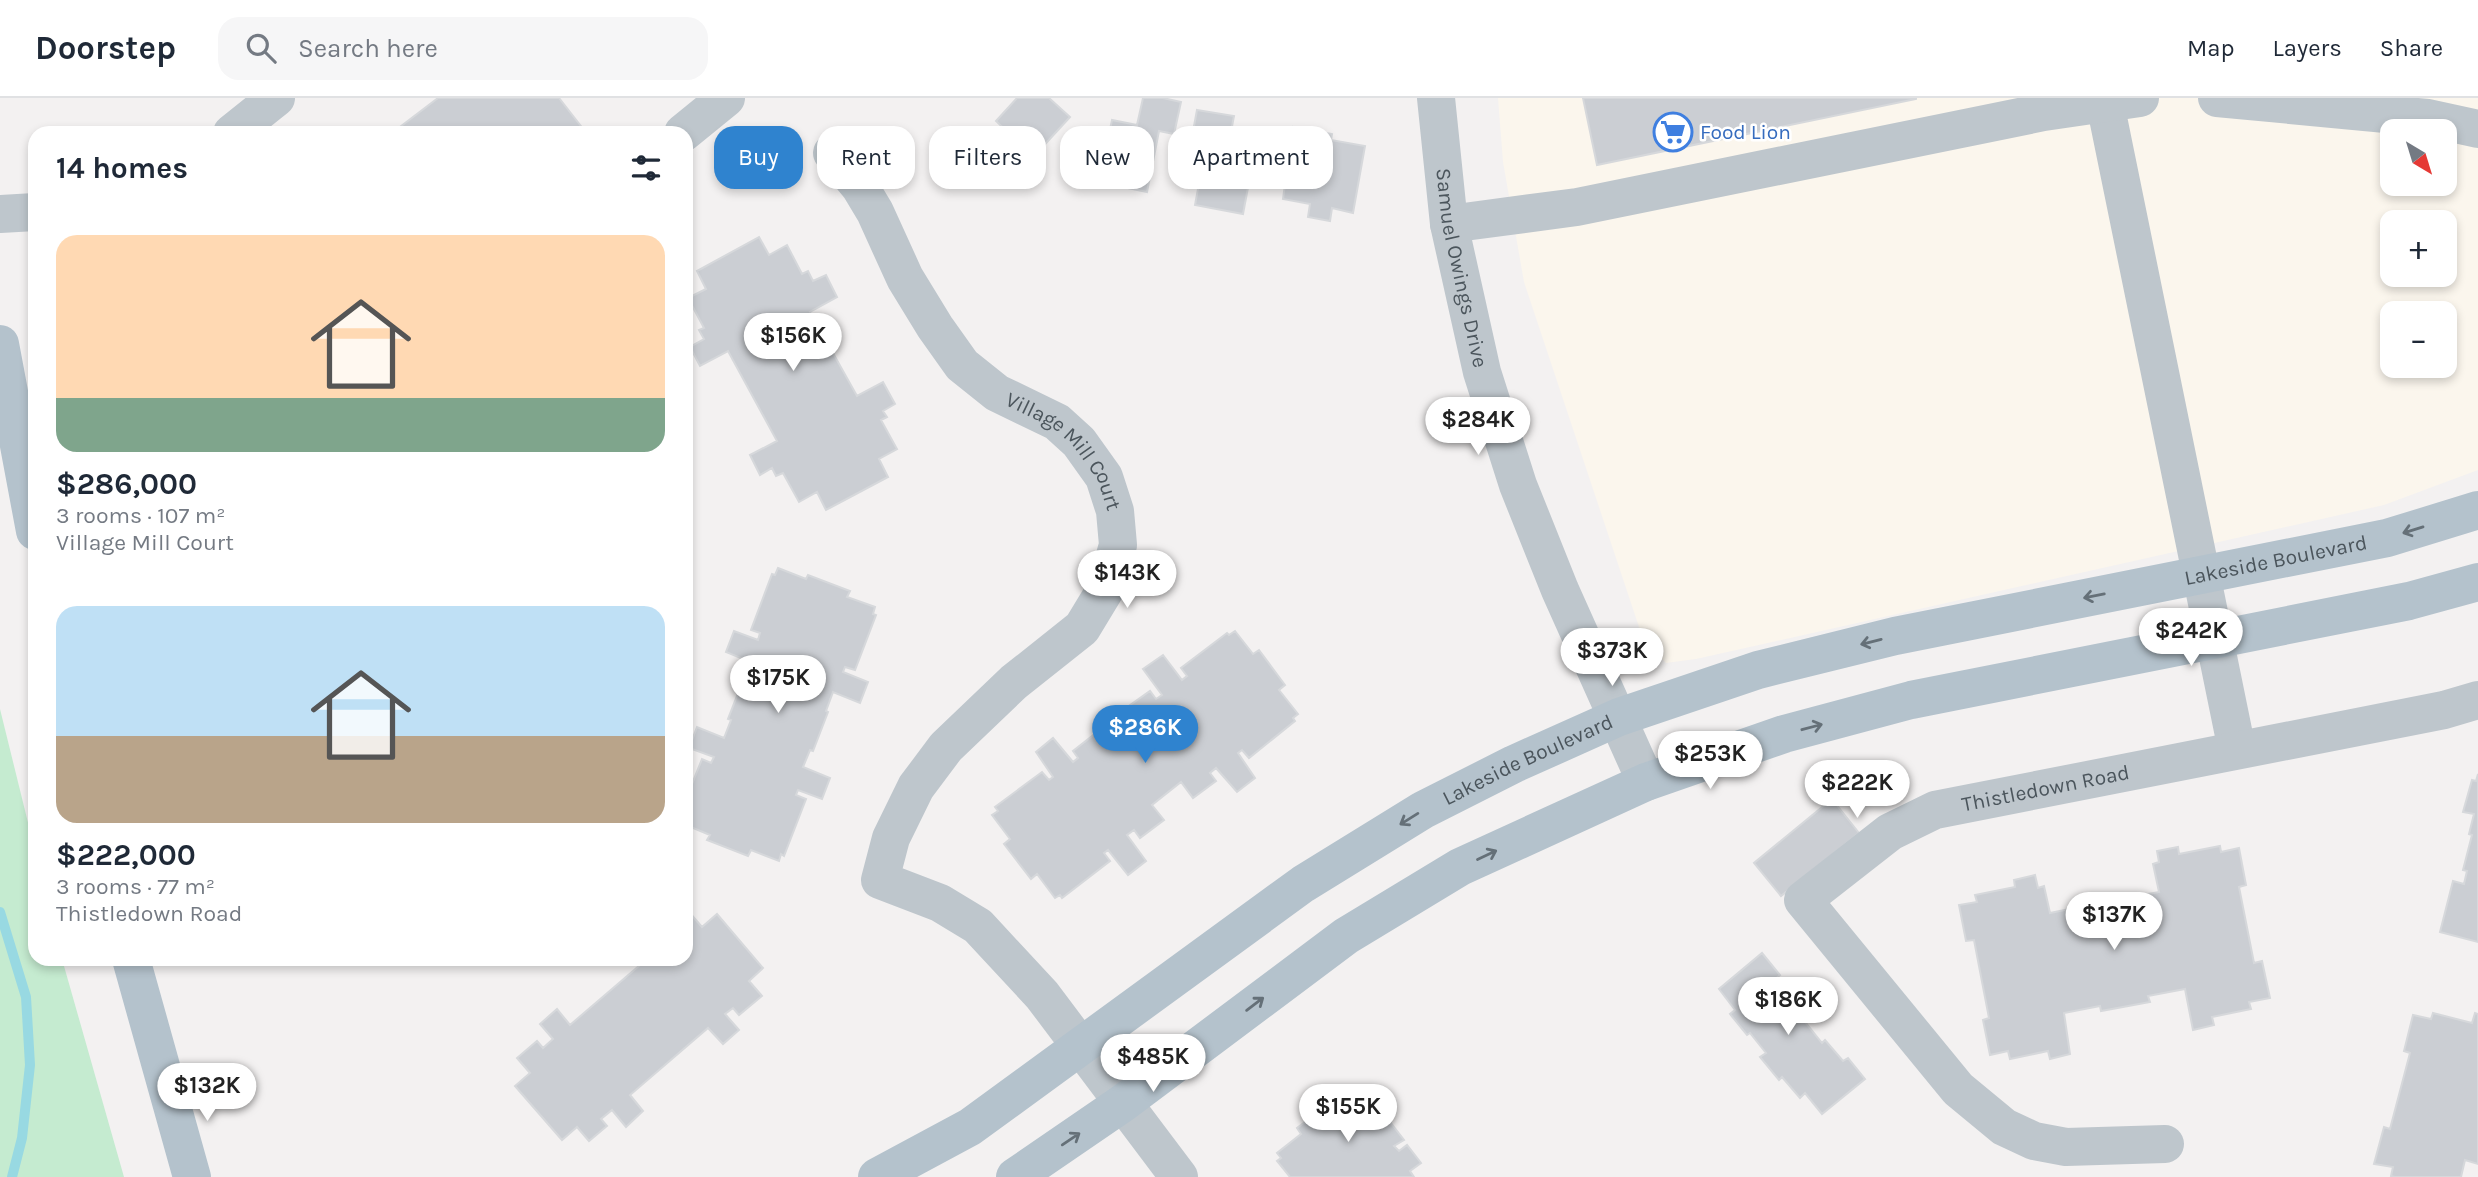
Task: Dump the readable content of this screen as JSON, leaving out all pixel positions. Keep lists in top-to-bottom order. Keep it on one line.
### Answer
{"streets":{"main road":["Lakeside Boulevard"],"street":["Samuel Owings Drive","Village Mill Court","Thistledown Road"]},"crossings":[["Samuel Owings Drive","Lakeside Boulevard"],["Village Mill Court","Lakeside Boulevard"]],"places":{"supermarket":["Food Lion"]},"north":"bottom right","page":{"header":"Doorstep","search":"Search here","nav":["Map","Layers","Share"],"map_buttons":["+","−"],"chip":["Buy","Rent","Filters","New","Apartment"],"heading":"14 homes","list":[{"name":"$286,000","note":"3 rooms · 107 m² · Village Mill Court"},{"name":"$222,000","note":"3 rooms · 77 m² · Thistledown Road"}],"price":["$156K","$284K","$143K","$242K","$373K","$175K","$286K","$253K","$222K","$137K","$186K","$485K","$132K","$155K"]}}
